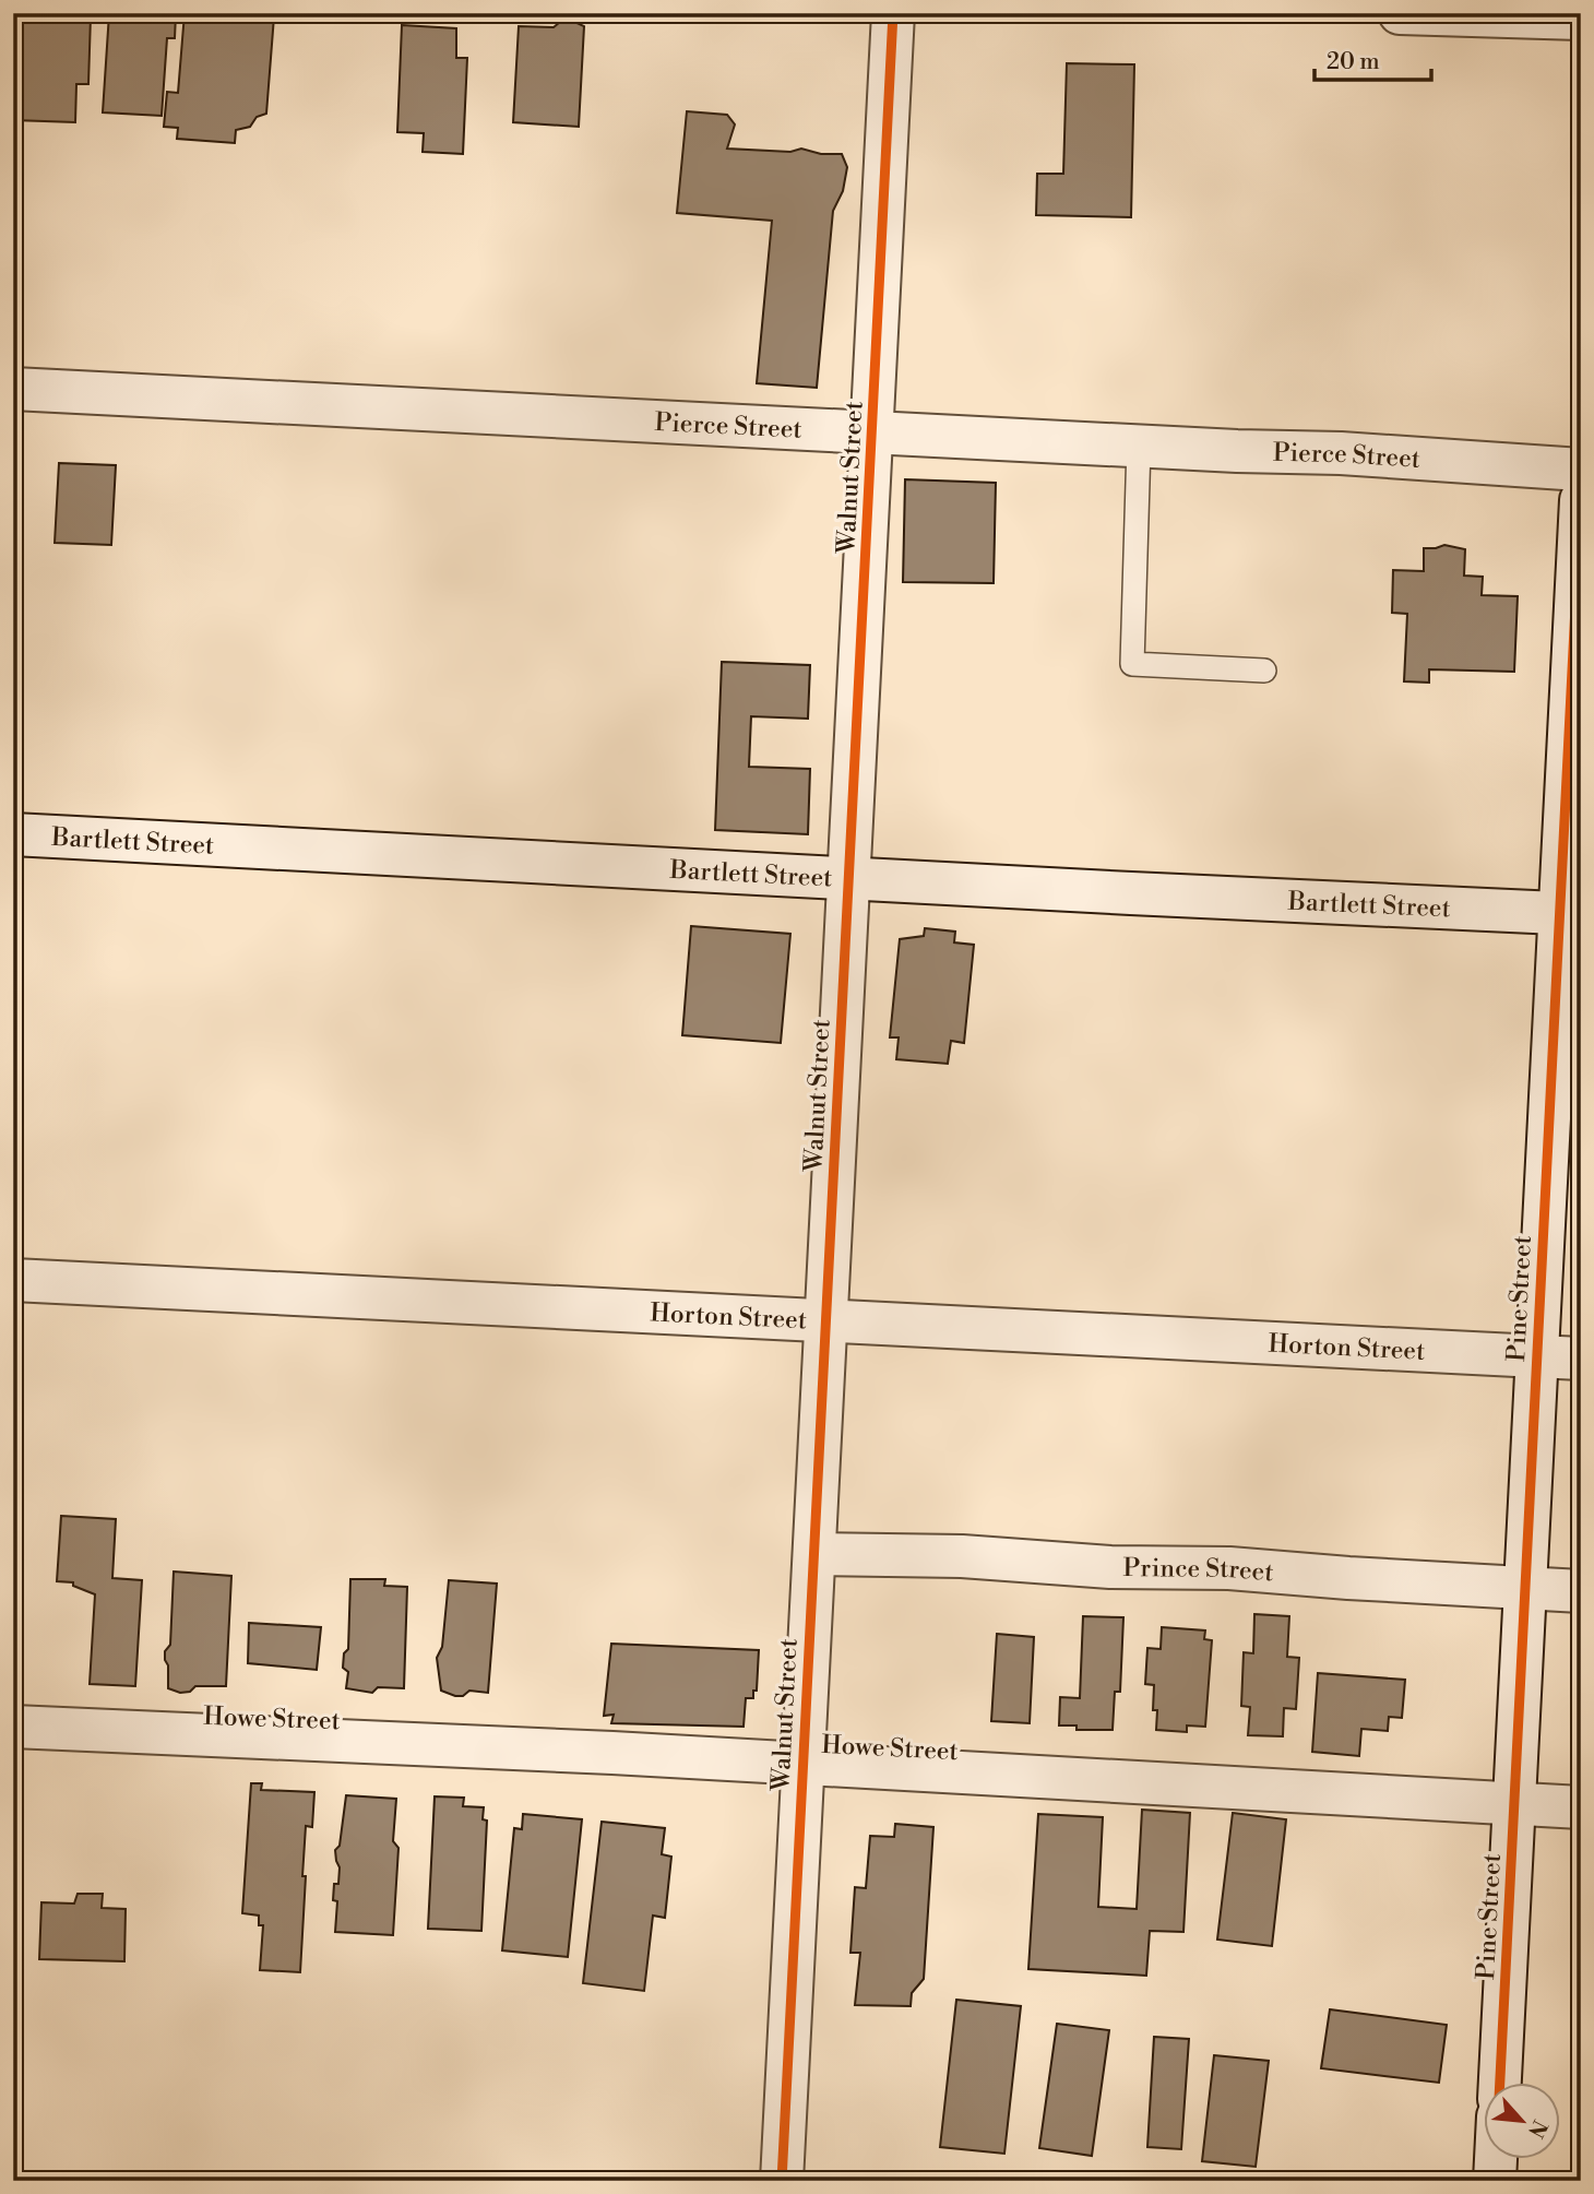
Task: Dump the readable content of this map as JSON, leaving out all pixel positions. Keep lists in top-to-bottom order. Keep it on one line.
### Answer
{"streets":{"street":["Pierce Street","Walnut Street","Bartlett Street","Pine Street","Horton Street","Prince Street","Howe Street"]},"crossings":[["Pierce Street","Walnut Street"],["Walnut Street","Bartlett Street"],["Walnut Street","Horton Street"],["Walnut Street","Prince Street"],["Walnut Street","Howe Street"],["Bartlett Street","Pine Street"],["Pine Street","Horton Street"],["Pine Street","Prince Street"],["Pine Street","Howe Street"]],"scale_bar":"20 m","north":"bottom right"}
